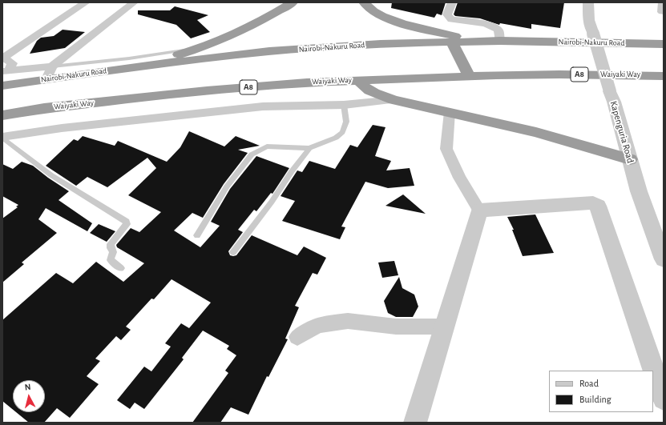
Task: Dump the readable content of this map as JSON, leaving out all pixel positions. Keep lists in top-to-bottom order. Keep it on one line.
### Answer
{"streets":{"highway":["Nairobi-Nakuru Road","A8","Waiyaki Way"],"street":["Kapenguria Road"]},"legend":["Road","Building"],"north":"top"}
